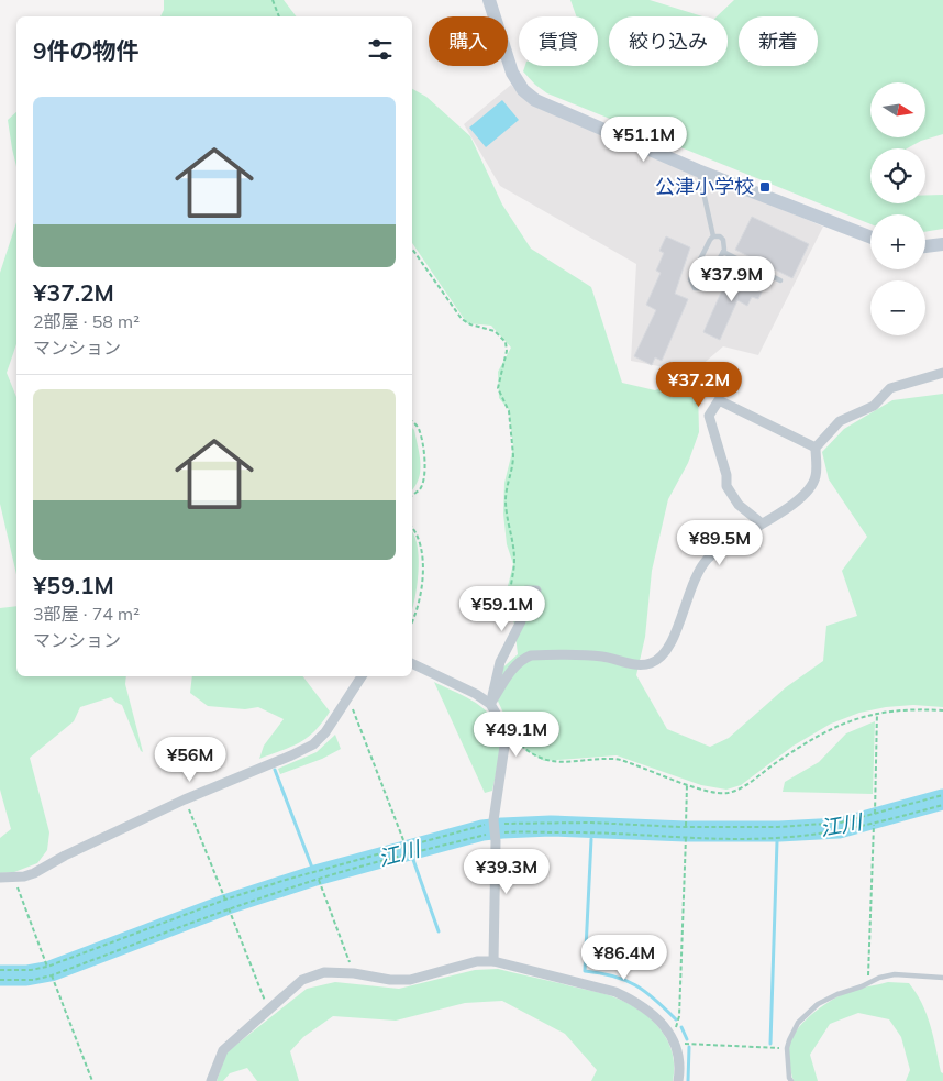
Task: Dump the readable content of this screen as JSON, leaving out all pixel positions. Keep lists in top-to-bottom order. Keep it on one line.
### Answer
{"water":["江川"],"places":{"transit":["公津小学校"]},"north":"right","page":{"chip":["購入","賃貸","絞り込み","新着"],"heading":"9件の物件","map_buttons":["+","−"],"list":[{"name":"¥37.2M","note":"2部屋 · 58 m² · マンション"},{"name":"¥59.1M","note":"3部屋 · 74 m² · マンション"}],"price":["¥51.1M","¥37.9M","¥37.2M","¥89.5M","¥59.1M","¥49.1M","¥56M","¥39.3M","¥86.4M"]}}
